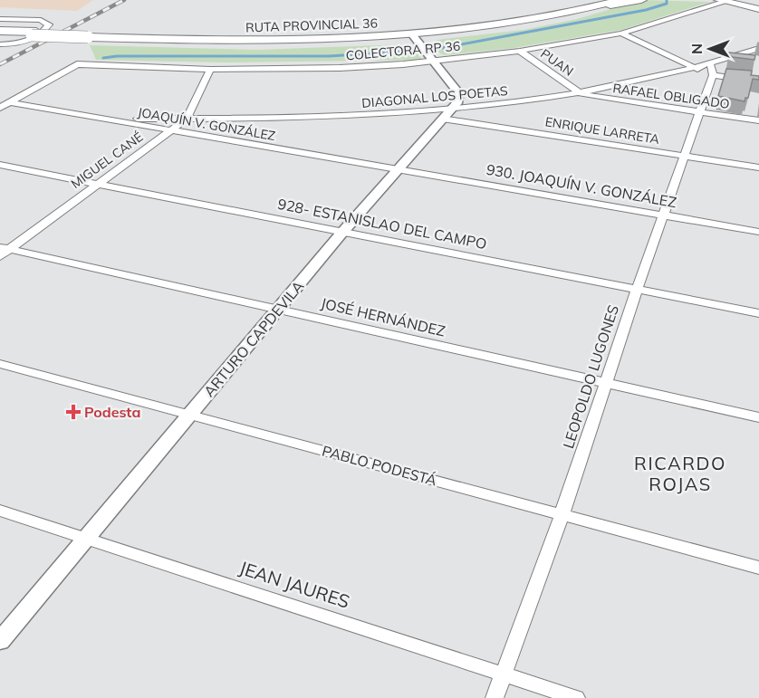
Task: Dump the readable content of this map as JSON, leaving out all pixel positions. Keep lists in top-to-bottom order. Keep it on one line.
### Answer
{"streets":{"main road":["RUTA PROVINCIAL 36"],"street":["COLECTORA RP 36","PUAN","RAFAEL OBLIGADO","DIAGONAL LOS POETAS","JOAQUÍN V. GONZÁLEZ","ENRIQUE LARRETA","MIGUEL CANÉ","930. JOAQUÍN V. GONZÁLEZ","928- ESTANISLAO DEL CAMPO","JOSÉ HERNÁNDEZ","ARTURO CAPDEVILA","LEOPOLDO LUGONES","PABLO PODESTÁ","JEAN JAURES"]},"crossings":[["COLECTORA RP 36","PUAN"],["COLECTORA RP 36","JOAQUÍN V. GONZÁLEZ"],["COLECTORA RP 36","MIGUEL CANÉ"],["PUAN","RAFAEL OBLIGADO"],["PUAN","DIAGONAL LOS POETAS"],["RAFAEL OBLIGADO","DIAGONAL LOS POETAS"],["RAFAEL OBLIGADO","LEOPOLDO LUGONES"],["DIAGONAL LOS POETAS","JOAQUÍN V. GONZÁLEZ"],["DIAGONAL LOS POETAS","ENRIQUE LARRETA"],["DIAGONAL LOS POETAS","MIGUEL CANÉ"],["DIAGONAL LOS POETAS","ARTURO CAPDEVILA"],["JOAQUÍN V. GONZÁLEZ","MIGUEL CANÉ"],["JOAQUÍN V. GONZÁLEZ","930. JOAQUÍN V. GONZÁLEZ"],["JOAQUÍN V. GONZÁLEZ","ARTURO CAPDEVILA"],["ENRIQUE LARRETA","ARTURO CAPDEVILA"],["ENRIQUE LARRETA","LEOPOLDO LUGONES"],["MIGUEL CANÉ","928- ESTANISLAO DEL CAMPO"],["MIGUEL CANÉ","JOSÉ HERNÁNDEZ"],["930. JOAQUÍN V. GONZÁLEZ","ARTURO CAPDEVILA"],["930. JOAQUÍN V. GONZÁLEZ","LEOPOLDO LUGONES"],["928- ESTANISLAO DEL CAMPO","ARTURO CAPDEVILA"],["928- ESTANISLAO DEL CAMPO","LEOPOLDO LUGONES"],["JOSÉ HERNÁNDEZ","ARTURO CAPDEVILA"],["JOSÉ HERNÁNDEZ","LEOPOLDO LUGONES"],["ARTURO CAPDEVILA","PABLO PODESTÁ"],["ARTURO CAPDEVILA","JEAN JAURES"],["LEOPOLDO LUGONES","PABLO PODESTÁ"],["LEOPOLDO LUGONES","JEAN JAURES"]],"districts":["RICARDO ROJAS"],"places":{"health":["Podesta"]},"north":"left"}
